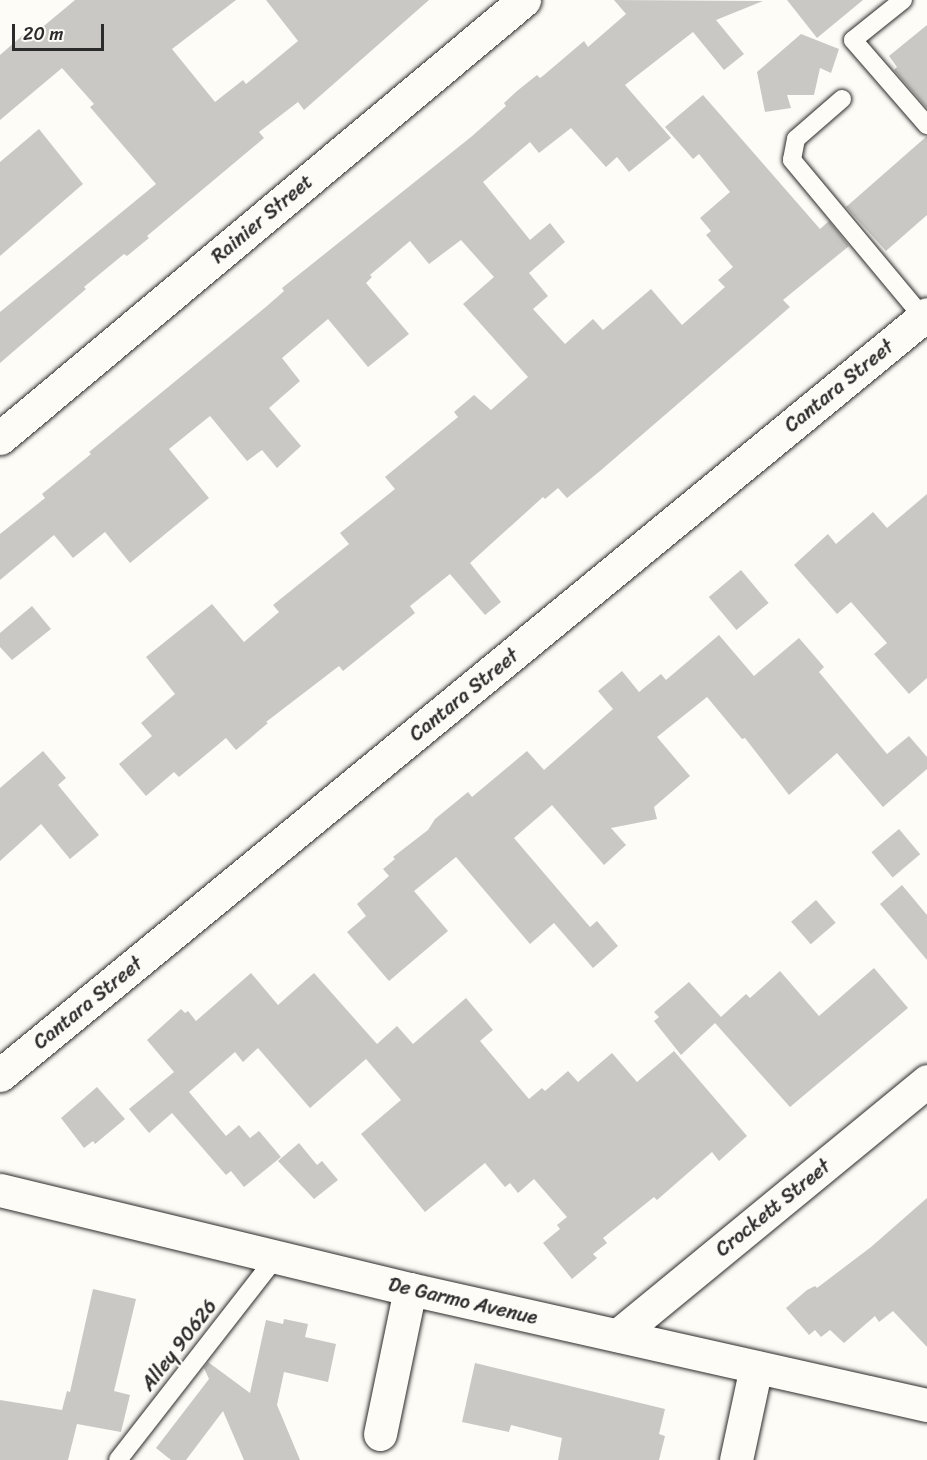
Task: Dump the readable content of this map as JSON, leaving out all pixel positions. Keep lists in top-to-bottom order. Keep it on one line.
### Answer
{"streets":{"street":["Rainier Street","Cantara Street","Crockett Street","De Garmo Avenue"],"lane":["Alley 90626"]},"crossings":[["Crockett Street","De Garmo Avenue"],["De Garmo Avenue","Alley 90626"]],"scale_bar":"20 m"}
